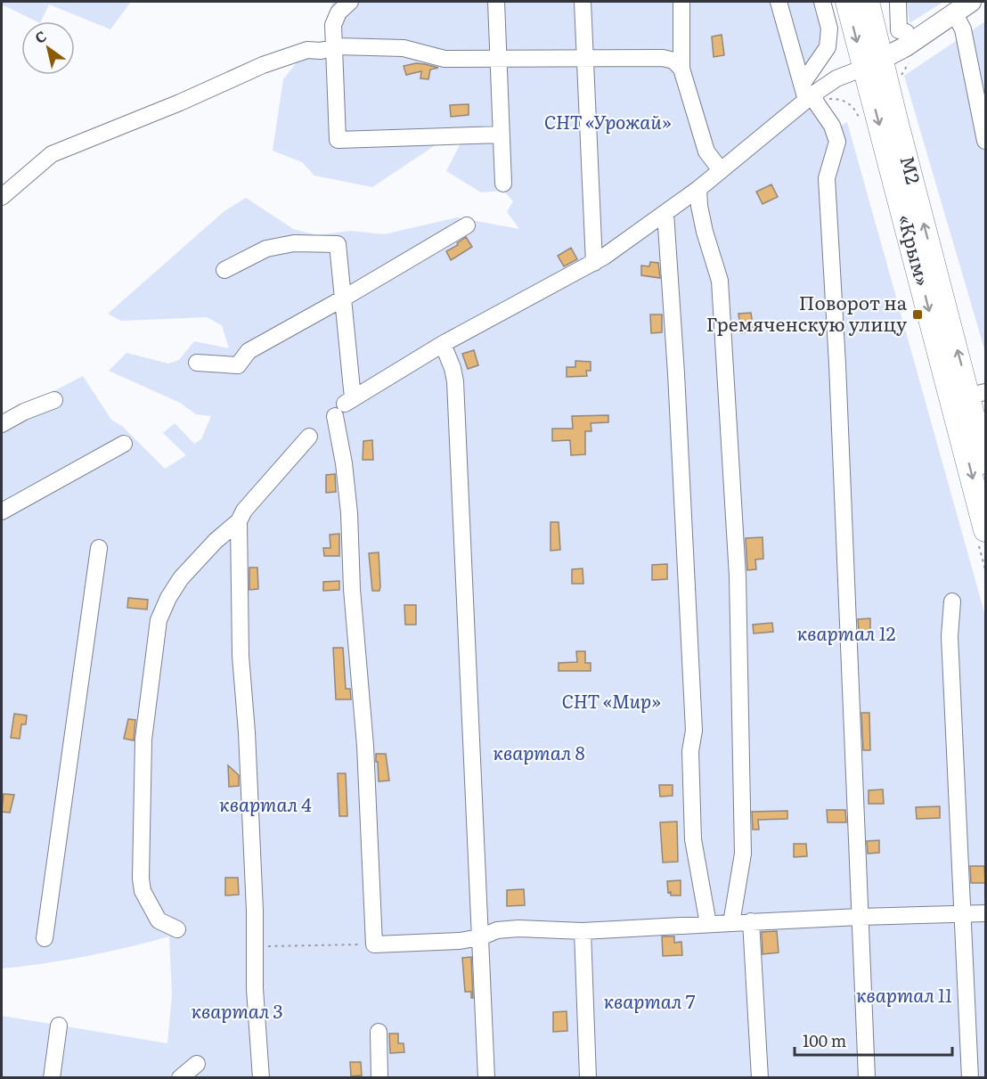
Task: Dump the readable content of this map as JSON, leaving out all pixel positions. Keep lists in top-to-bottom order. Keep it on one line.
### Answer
{"streets":{"highway":["М2","«Крым»"]},"crossings":[["М2","«Крым»"]],"one_way":["М2","«Крым»"],"parks":["СНТ «Урожай»","квартал 12","СНТ «Мир»","квартал 8","квартал 4","квартал 11","квартал 7","квартал 3"],"places":{"transit":["Поворот на Гремяченскую улицу"]},"scale_bar":"100 m","north":"top left"}
